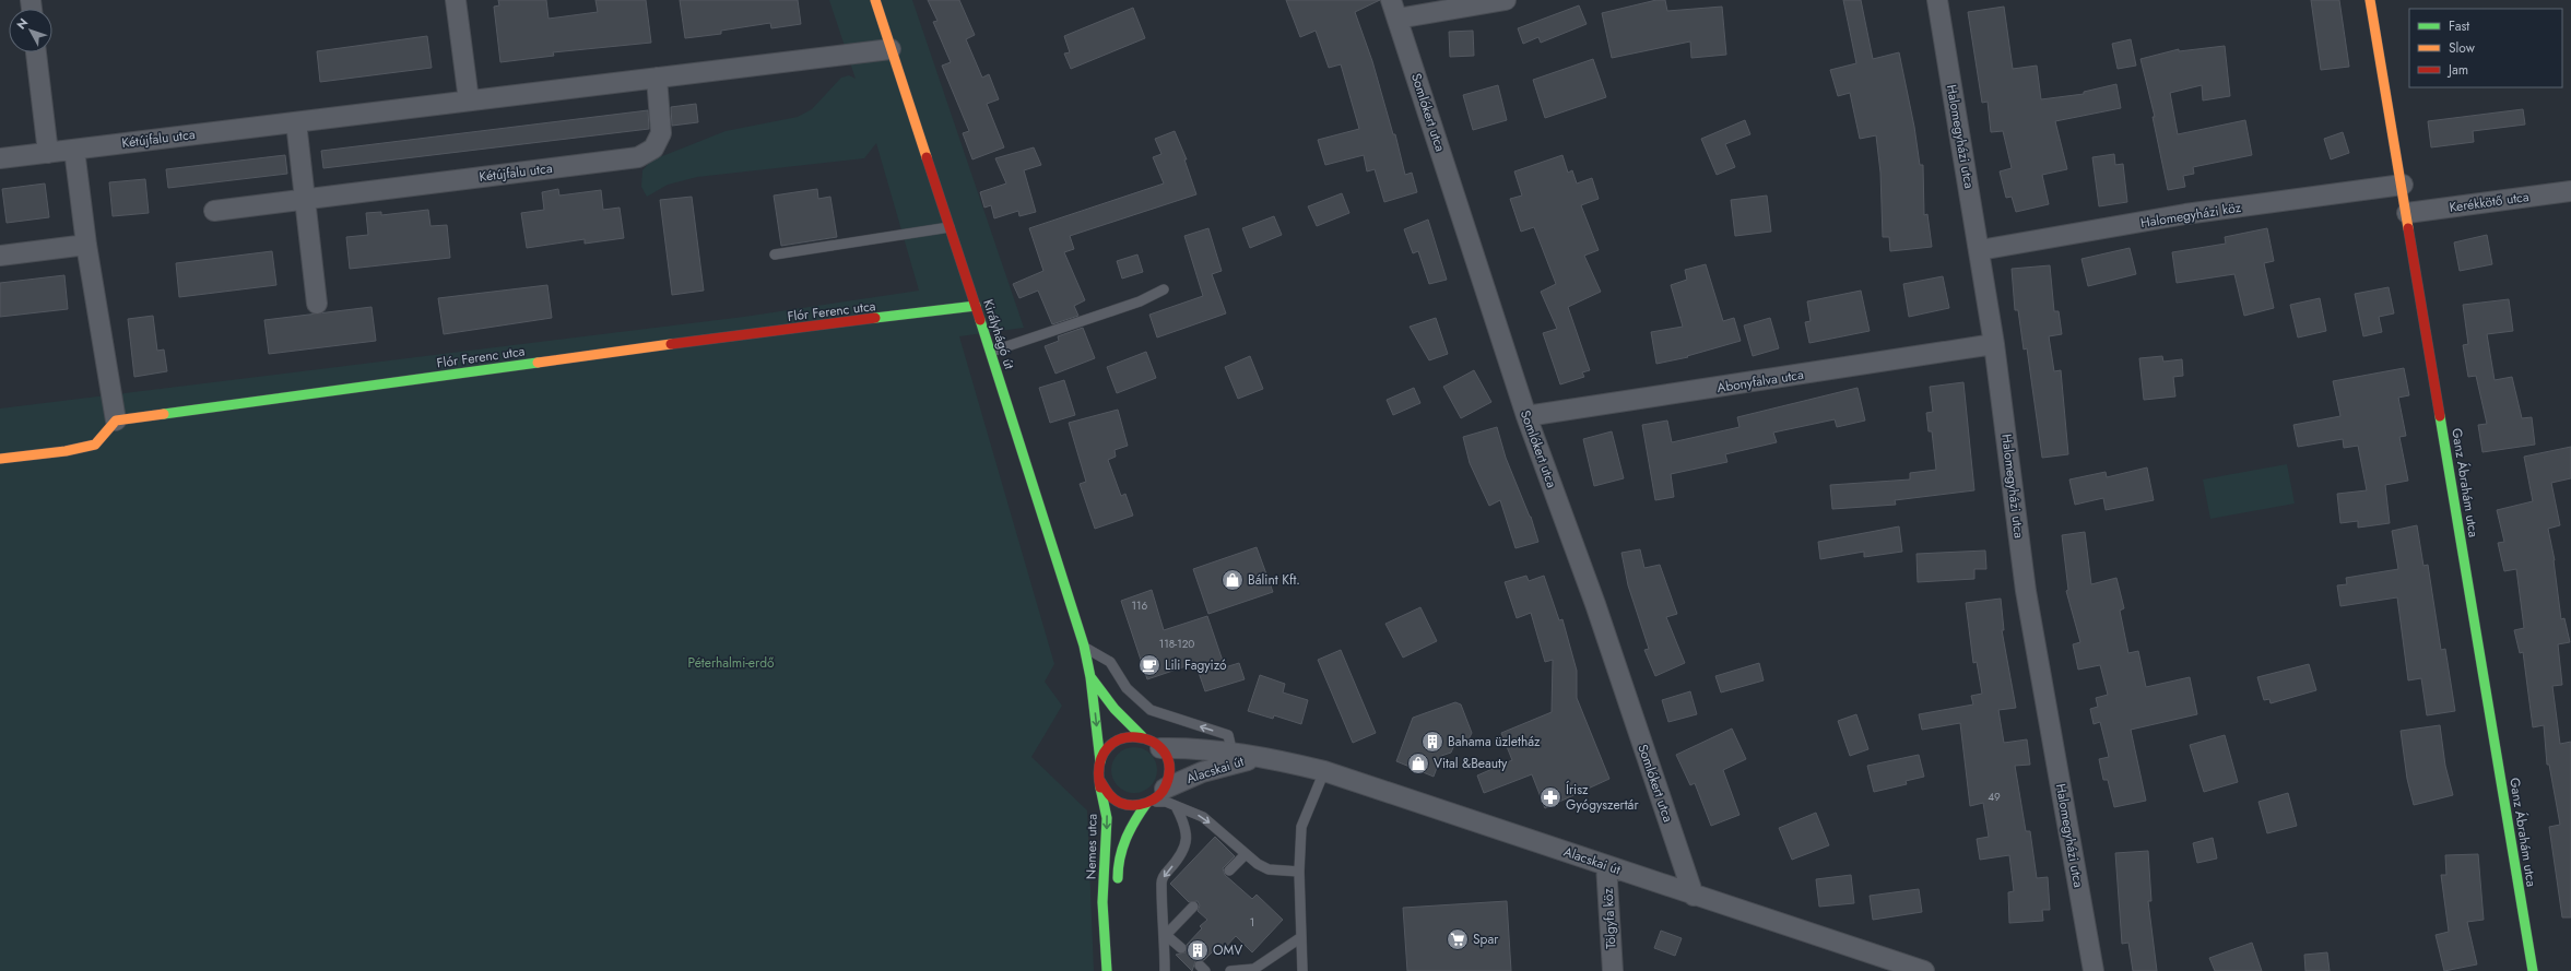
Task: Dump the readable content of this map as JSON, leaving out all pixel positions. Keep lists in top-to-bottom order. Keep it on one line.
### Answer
{"streets":{"street":["Somlókert utca","Halomegyházi utca","Kétújfalu utca","Kerékkötő utca","Halomegyházi köz","Flór Ferenc utca","Királyhágó út","Abonyfalva utca","Ganz Ábrahám utca","Alacskai út","Nemes utca","Tölgyfa köz"]},"crossings":[["Somlókert utca","Abonyfalva utca"],["Somlókert utca","Alacskai út"],["Halomegyházi utca","Halomegyházi köz"],["Halomegyházi utca","Abonyfalva utca"],["Kétújfalu utca","Királyhágó út"],["Kerékkötő utca","Ganz Ábrahám utca"],["Halomegyházi köz","Ganz Ábrahám utca"],["Flór Ferenc utca","Királyhágó út"],["Királyhágó út","Alacskai út"],["Királyhágó út","Nemes utca"],["Alacskai út","Nemes utca"],["Alacskai út","Tölgyfa köz"]],"parks":["Péterhalmi-erdő"],"places":{"shop":["Bálint Kft.","Vital &Beauty"],"cafe":["Lili Fagyizó"],"building":["Bahama üzletház","OMV"],"pharmacy":["Írisz Gyógyszertár"],"supermarket":["Spar"]},"house_numbers":["116","118-120","49","1"],"legend":["Fast","Slow","Jam"],"north":"top left"}
